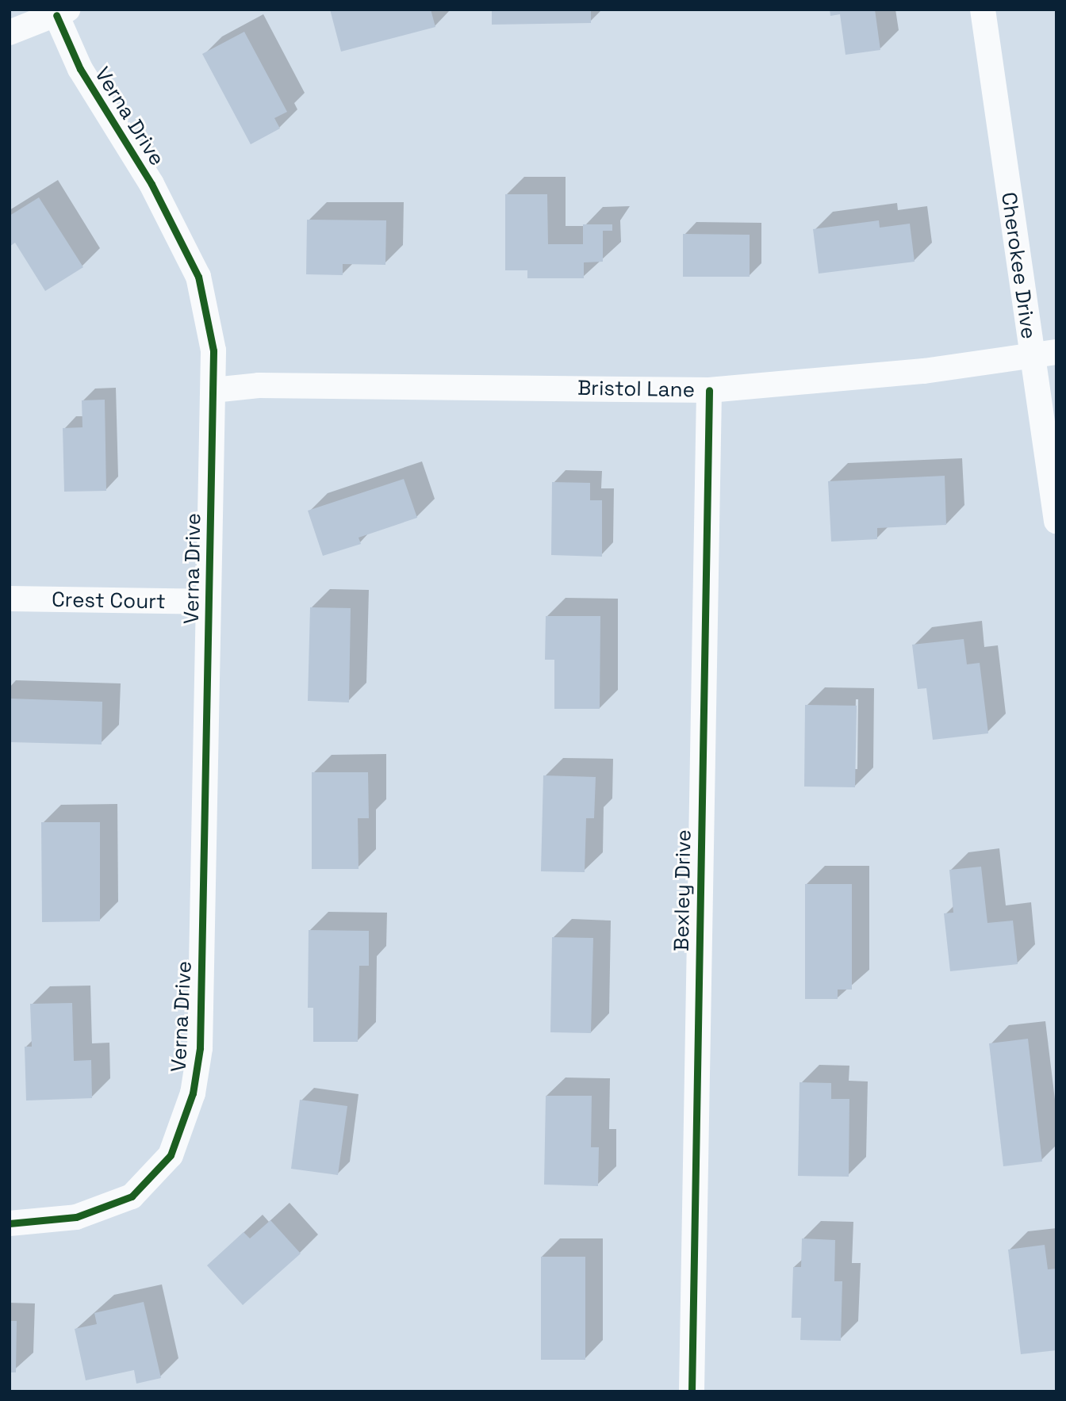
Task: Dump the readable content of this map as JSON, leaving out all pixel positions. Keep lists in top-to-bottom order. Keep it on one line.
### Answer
{"streets":{"street":["Verna Drive","Cherokee Drive","Bristol Lane","Crest Court","Bexley Drive"]},"crossings":[["Verna Drive","Bristol Lane"],["Verna Drive","Crest Court"],["Cherokee Drive","Bristol Lane"],["Bristol Lane","Bexley Drive"]]}
